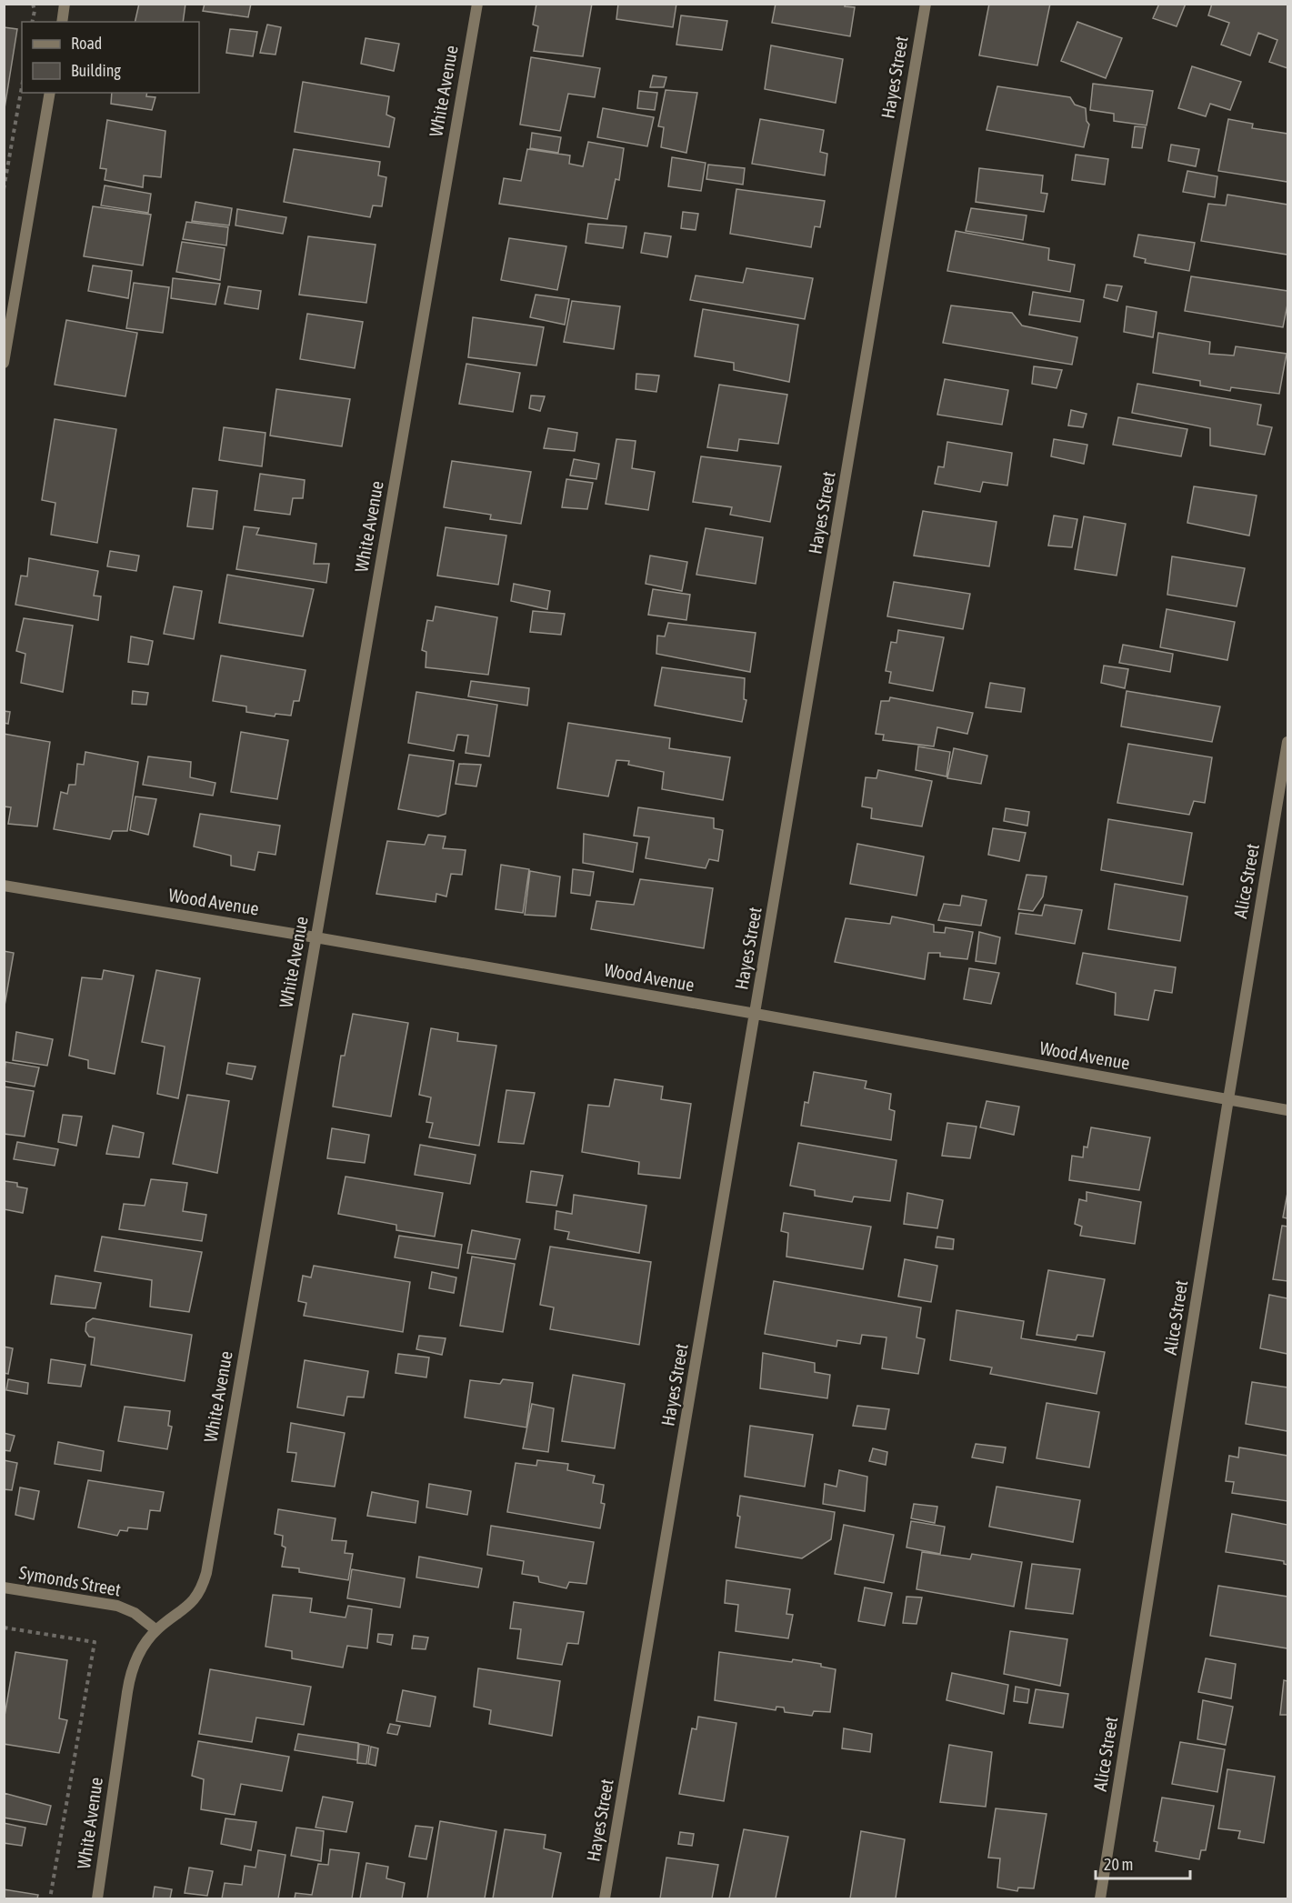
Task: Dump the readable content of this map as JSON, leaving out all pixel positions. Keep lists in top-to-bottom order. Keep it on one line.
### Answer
{"streets":{"street":["Hayes Street","White Avenue","Alice Street","Wood Avenue","Symonds Street"]},"crossings":[["Hayes Street","Wood Avenue"],["White Avenue","Wood Avenue"],["White Avenue","Symonds Street"],["Alice Street","Wood Avenue"]],"legend":["Road","Building"],"scale_bar":"20 m"}
